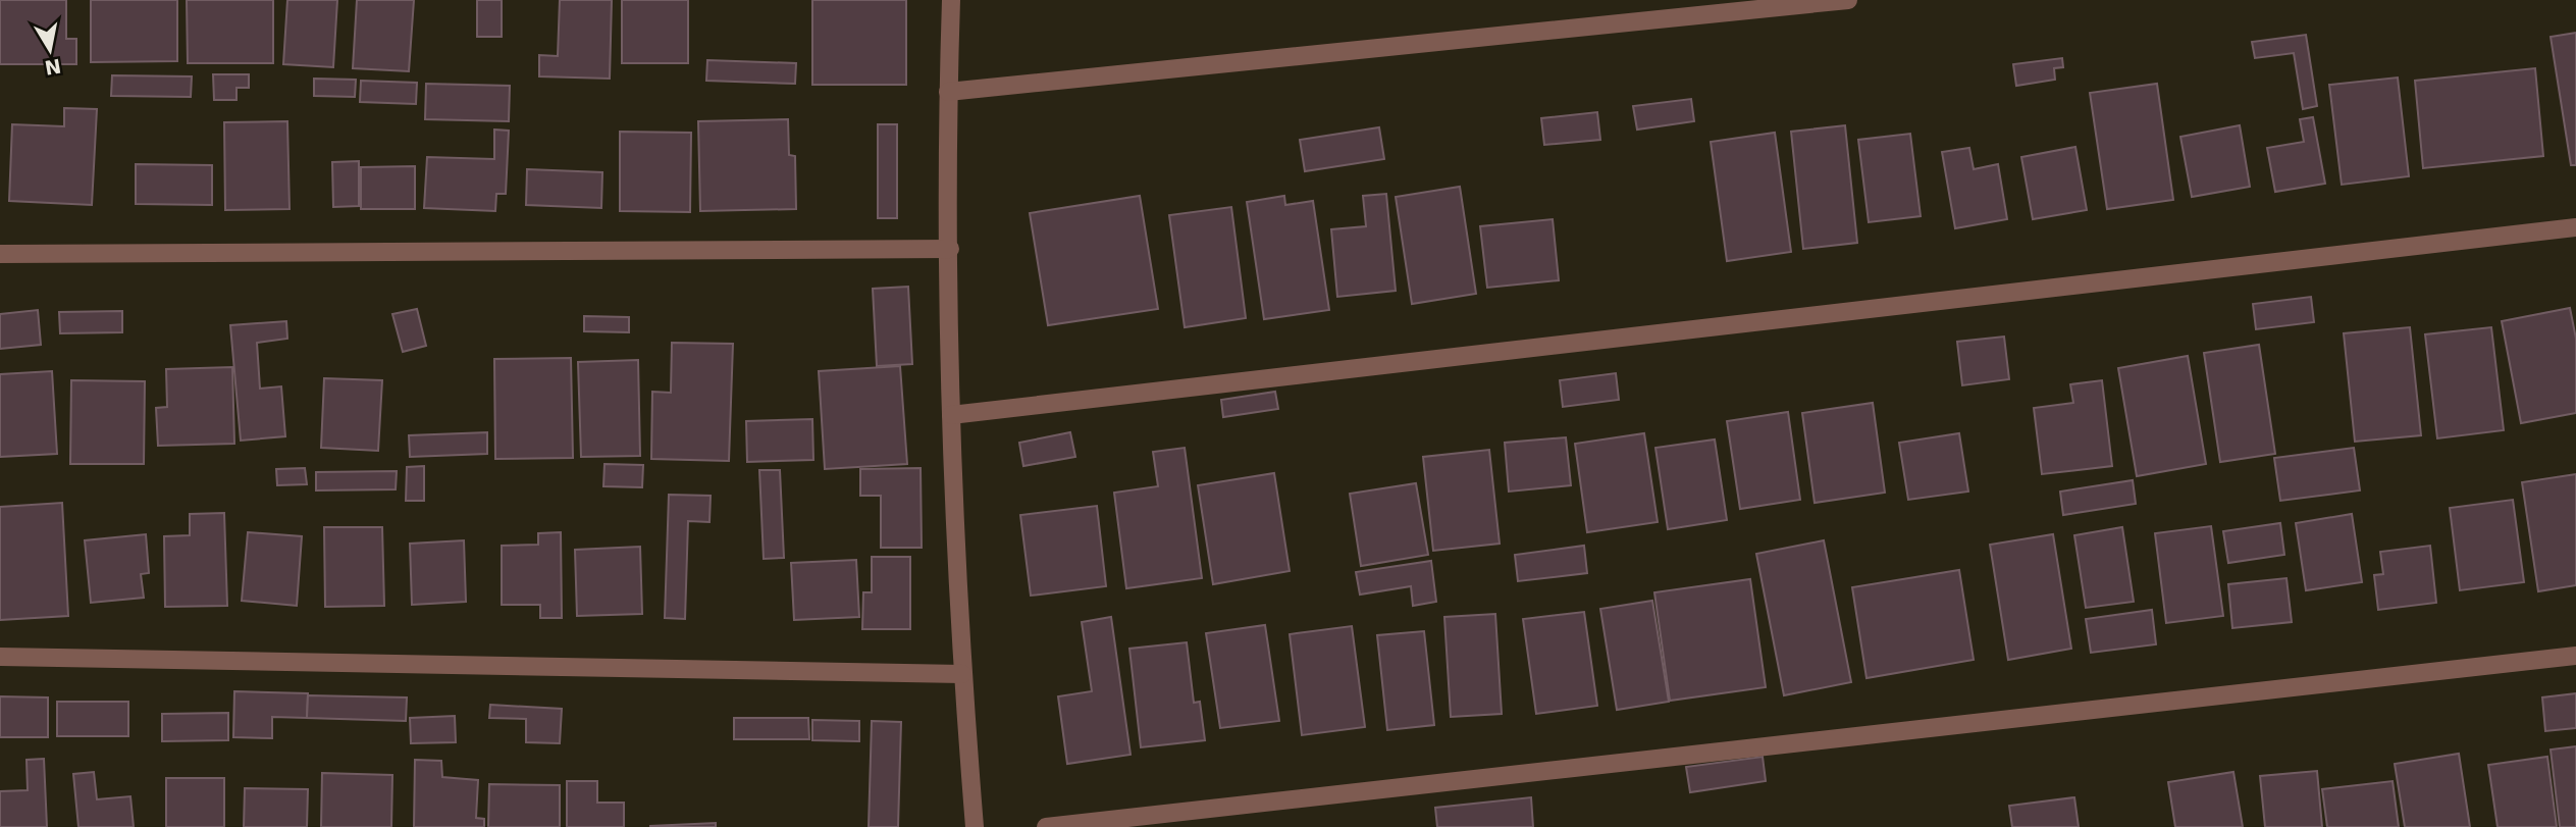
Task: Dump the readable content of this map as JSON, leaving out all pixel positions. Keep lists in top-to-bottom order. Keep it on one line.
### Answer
{"north":"bottom"}
